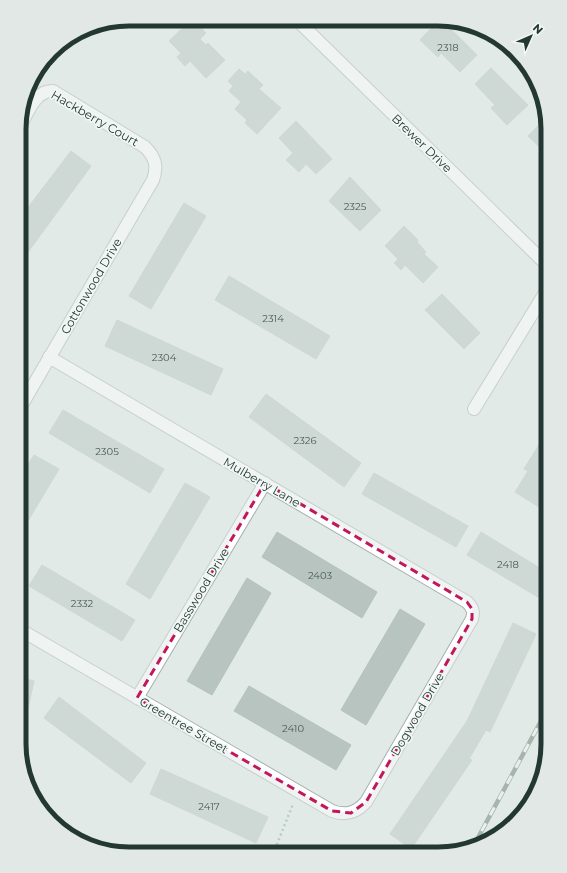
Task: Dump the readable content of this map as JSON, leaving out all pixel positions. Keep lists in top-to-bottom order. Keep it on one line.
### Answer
{"streets":{"street":["Hackberry Court","Brewer Drive","Cottonwood Drive","Mulberry Lane","Basswood Drive","Dogwood Drive","Greentree Street"]},"crossings":[["Hackberry Court","Cottonwood Drive"],["Cottonwood Drive","Mulberry Lane"],["Mulberry Lane","Basswood Drive"],["Mulberry Lane","Dogwood Drive"],["Basswood Drive","Greentree Street"],["Dogwood Drive","Greentree Street"]],"house_numbers":["2318","2325","2314","2304","2326","2305","2418","2403","2332","2410","2417"],"north":"top right"}
